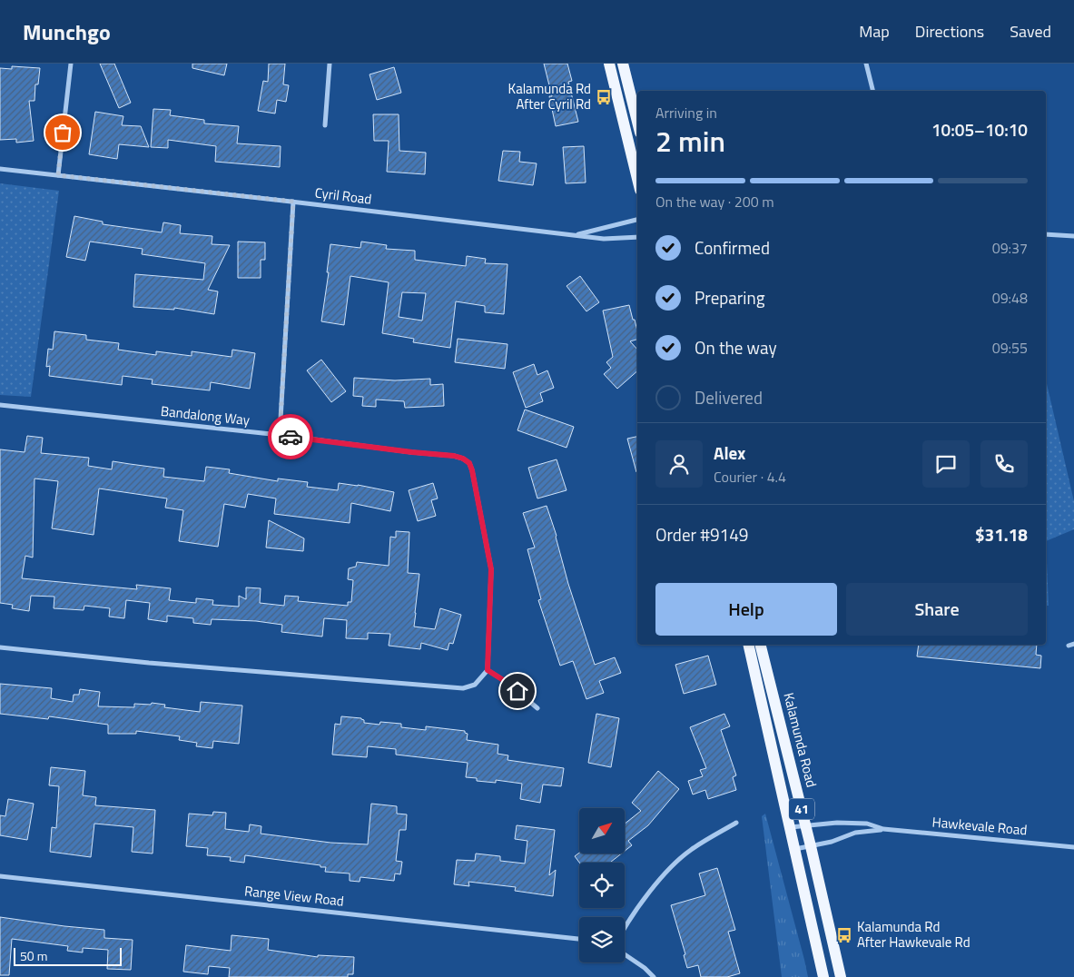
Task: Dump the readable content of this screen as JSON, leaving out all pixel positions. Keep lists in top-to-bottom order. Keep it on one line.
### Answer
{"streets":{"main road":["Kalamunda Road","41"],"street":["Cyril Road","Bandalong Way","Hawkevale Road","Range View Road"]},"crossings":[["Kalamunda Road","Hawkevale Road"]],"places":{"bus stop":["Kalamunda Rd After Cyril Rd","Kalamunda Rd After Hawkevale Rd"]},"scale_bar":"50 m","north":"top right","page":{"header":"Munchgo","nav":["Map","Directions","Saved"],"heading":["2 min","Arriving in","10:05–10:10"],"panel":["Alex","Courier · 4.4","Order #9149","$31.18"],"bar":"On the way · 200 m","list":[["Confirmed","09:37"],["Preparing","09:48"],["On the way","09:55"],"Delivered"],"buttons":["Help","Share"],"scale":"50 m"}}
